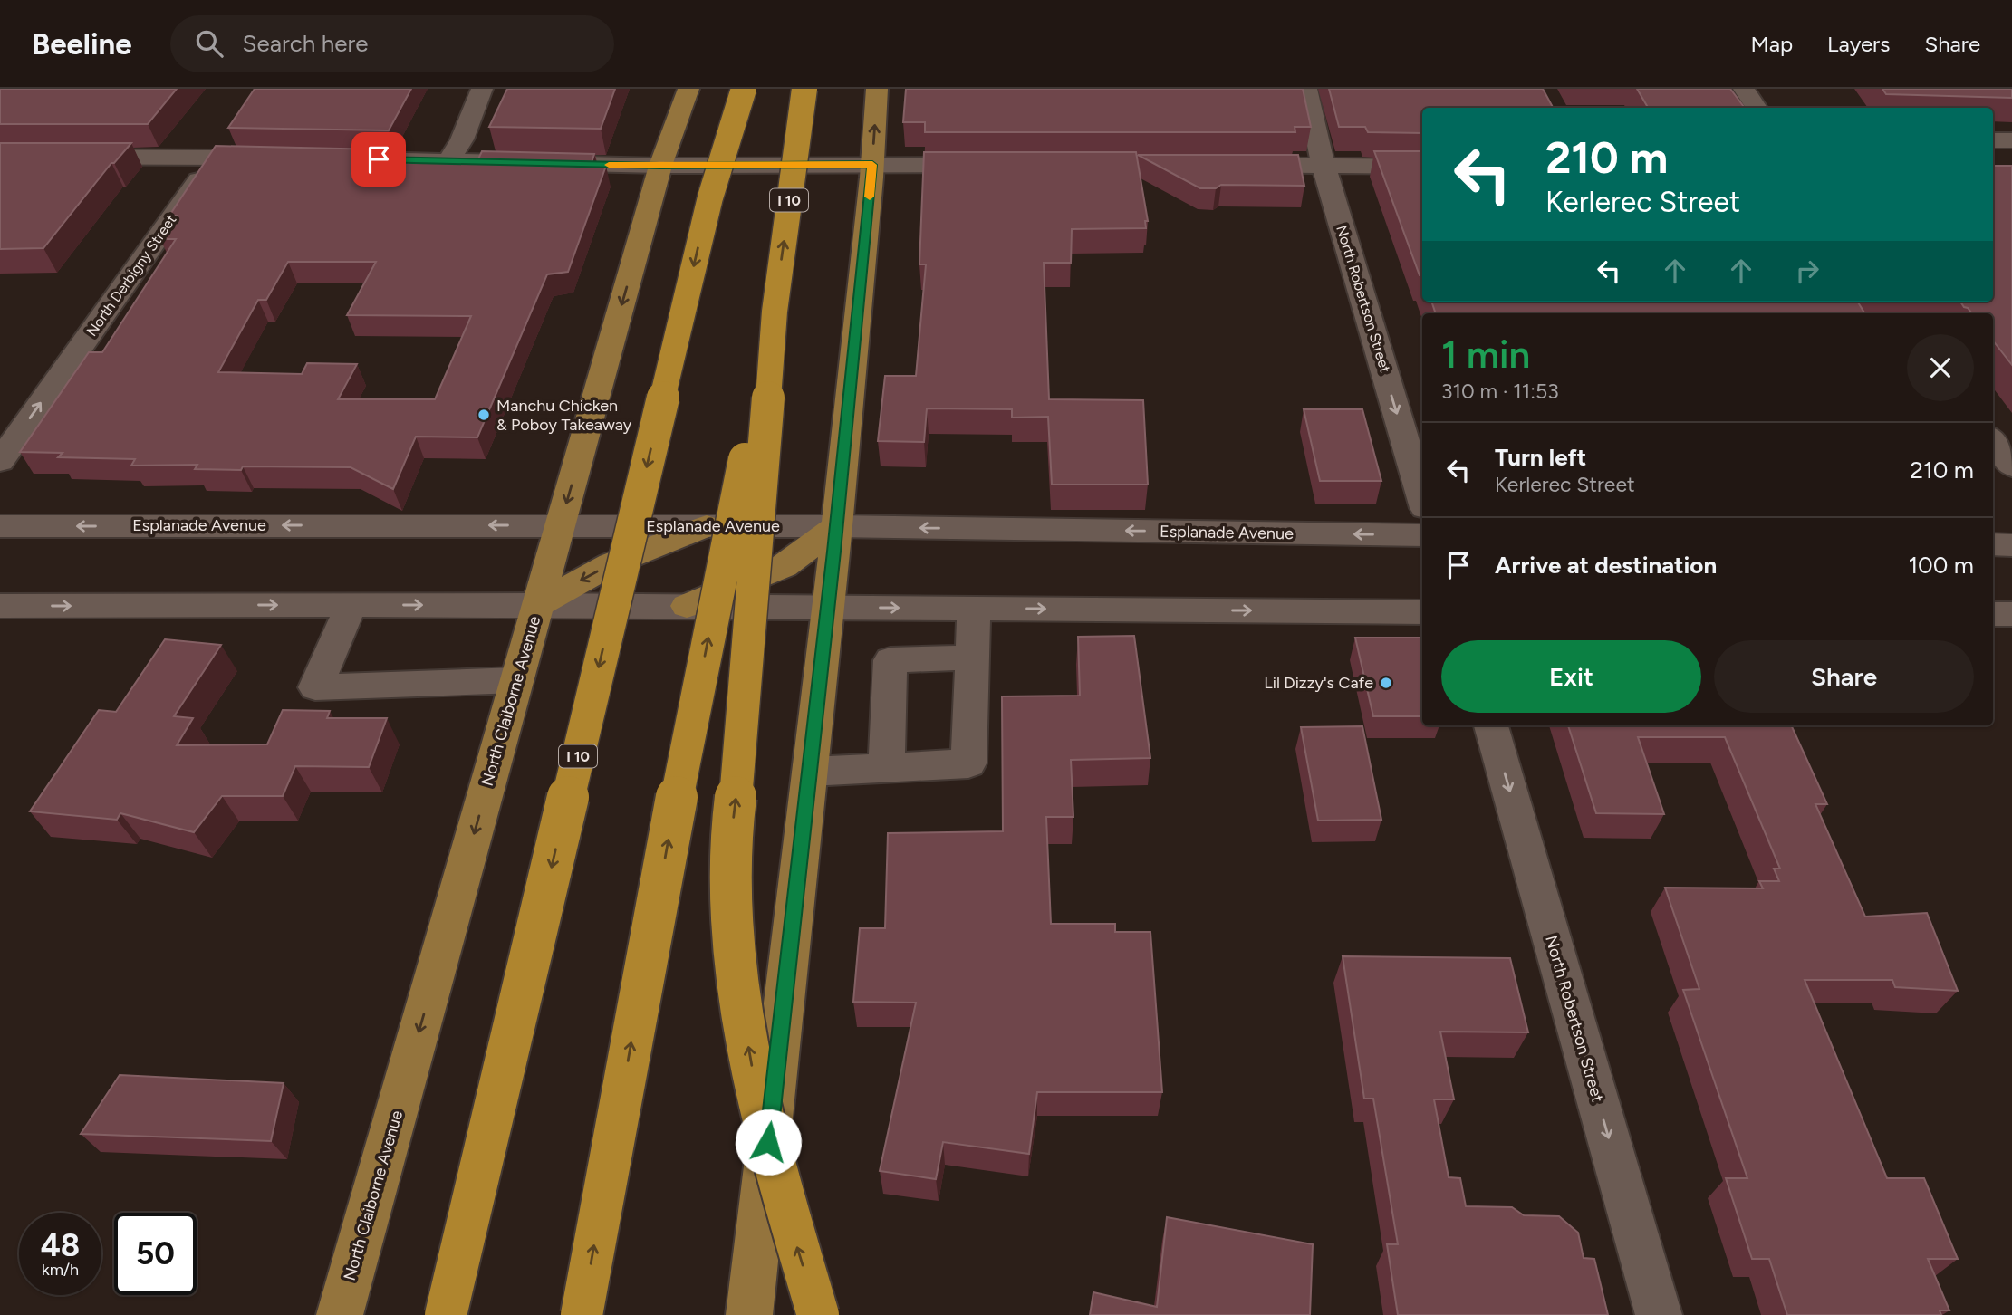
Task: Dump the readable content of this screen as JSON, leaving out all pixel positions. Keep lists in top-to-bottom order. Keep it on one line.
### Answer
{"streets":{"highway":["I 10"],"main road":["North Claiborne Avenue"],"street":["North Derbigny Street","North Robertson Street","Esplanade Avenue"]},"crossings":[["Esplanade Avenue","North Claiborne Avenue"]],"one_way":["North Derbigny Street","North Robertson Street"],"places":["Manchu Chicken & Poboy Takeaway","Lil Dizzy's Cafe"],"page":{"header":"Beeline","search":"Search here","nav":["Map","Layers","Share"],"turn":["210 m","Kerlerec Street"],"heading":["1 min","310 m · 11:53"],"list":[{"name":"Turn left","note":"Kerlerec Street","value":"210 m"},{"name":"Arrive at destination","value":"100 m"}],"buttons":["Exit","Share"],"speed":"48 km/h","limit":"50"}}
